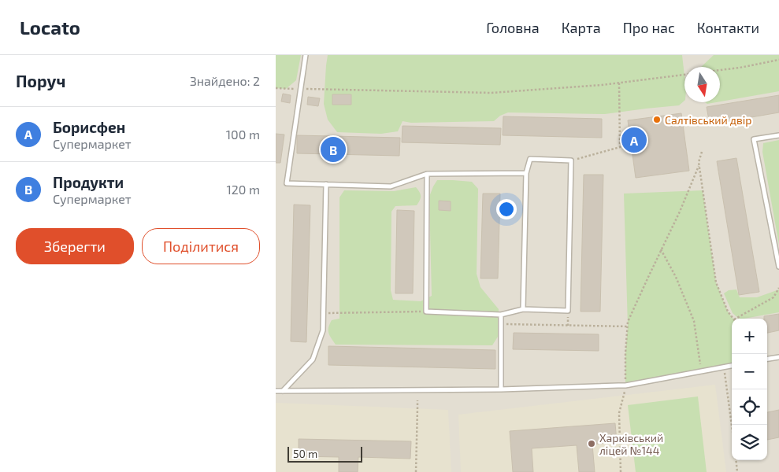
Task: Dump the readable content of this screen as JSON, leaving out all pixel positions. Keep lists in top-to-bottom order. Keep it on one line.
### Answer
{"places":["Салтівський двір","Харківський ліцей №144"],"scale_bar":"50 m","north":"bottom","page":{"header":"Locato","nav":["Головна","Карта","Про нас","Контакти"],"heading":["Поруч","Знайдено: 2"],"list":[{"mark":"A","name":"Борисфен","note":"Супермаркет","value":"100 m"},{"mark":"B","name":"Продукти","note":"Супермаркет","value":"120 m"}],"pins":["A","B"],"buttons":["Зберегти","Поділитися"],"map_buttons":["+","−"],"scale":"50 m"}}
